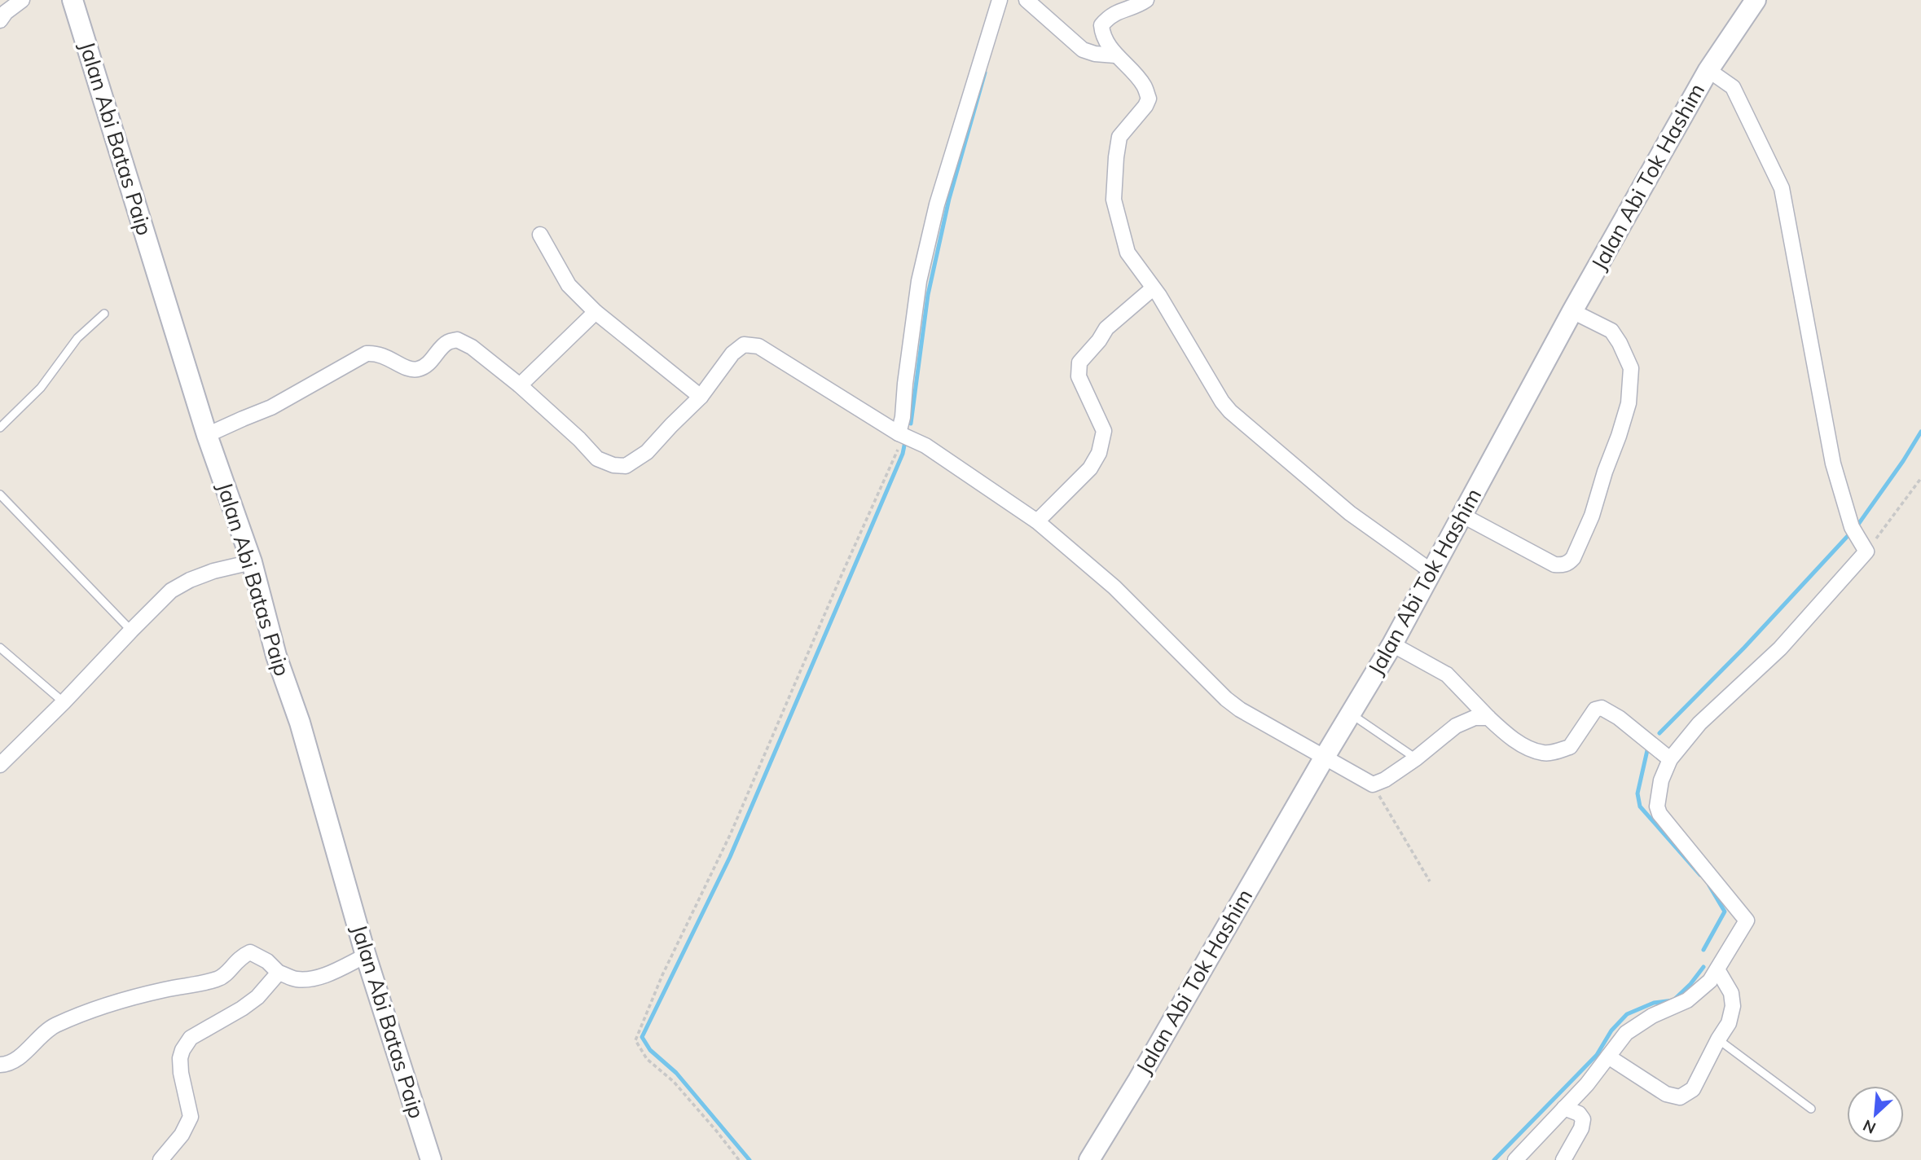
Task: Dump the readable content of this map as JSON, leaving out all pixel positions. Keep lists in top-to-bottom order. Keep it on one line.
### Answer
{"streets":{"main road":["Jalan Abi Batas Paip","Jalan Abi Tok Hashim"]},"north":"bottom left"}
